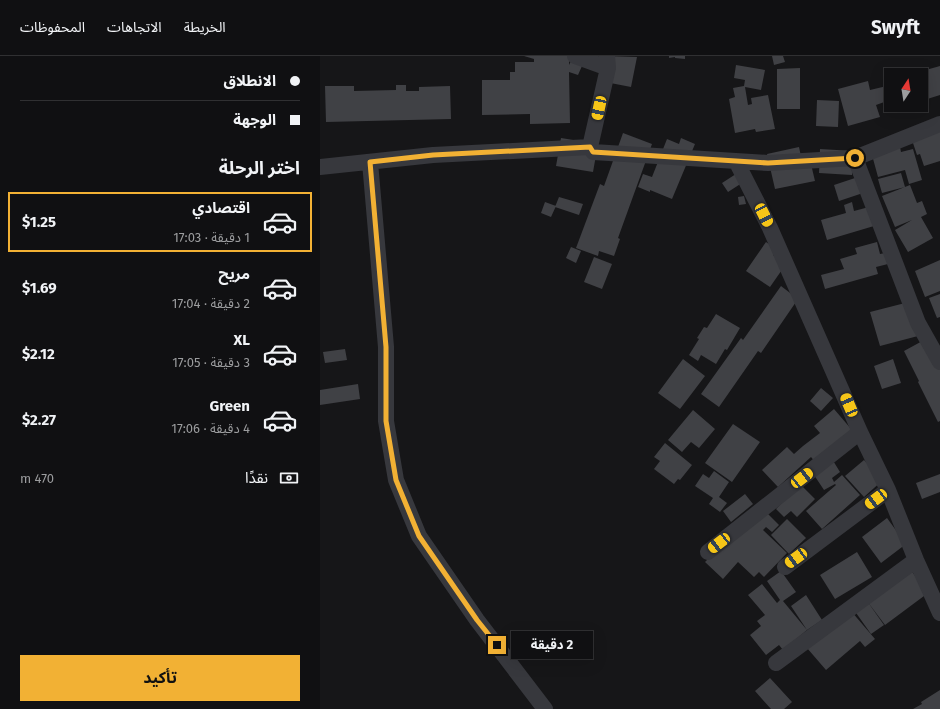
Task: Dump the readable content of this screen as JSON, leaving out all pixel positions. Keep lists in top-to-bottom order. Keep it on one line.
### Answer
{"north":"top","page":{"header":"Swyft","nav":["الخريطة","الاتجاهات","المحفوظات"],"banner":["الانطلاق","الوجهة"],"heading":"اختر الرحلة","list":[{"name":"اقتصادي","note":"1 دقيقة · 17:03","value":"$1.25"},{"name":"مريح","note":"2 دقيقة · 17:04","value":"$1.69"},{"name":"XL","note":"3 دقيقة · 17:05","value":"$2.12"},{"name":"Green","note":"4 دقيقة · 17:06","value":"$2.27"}],"pay":["نقدًا","470 m"],"bubble":"2 دقيقة","buttons":"تأكيد"}}
